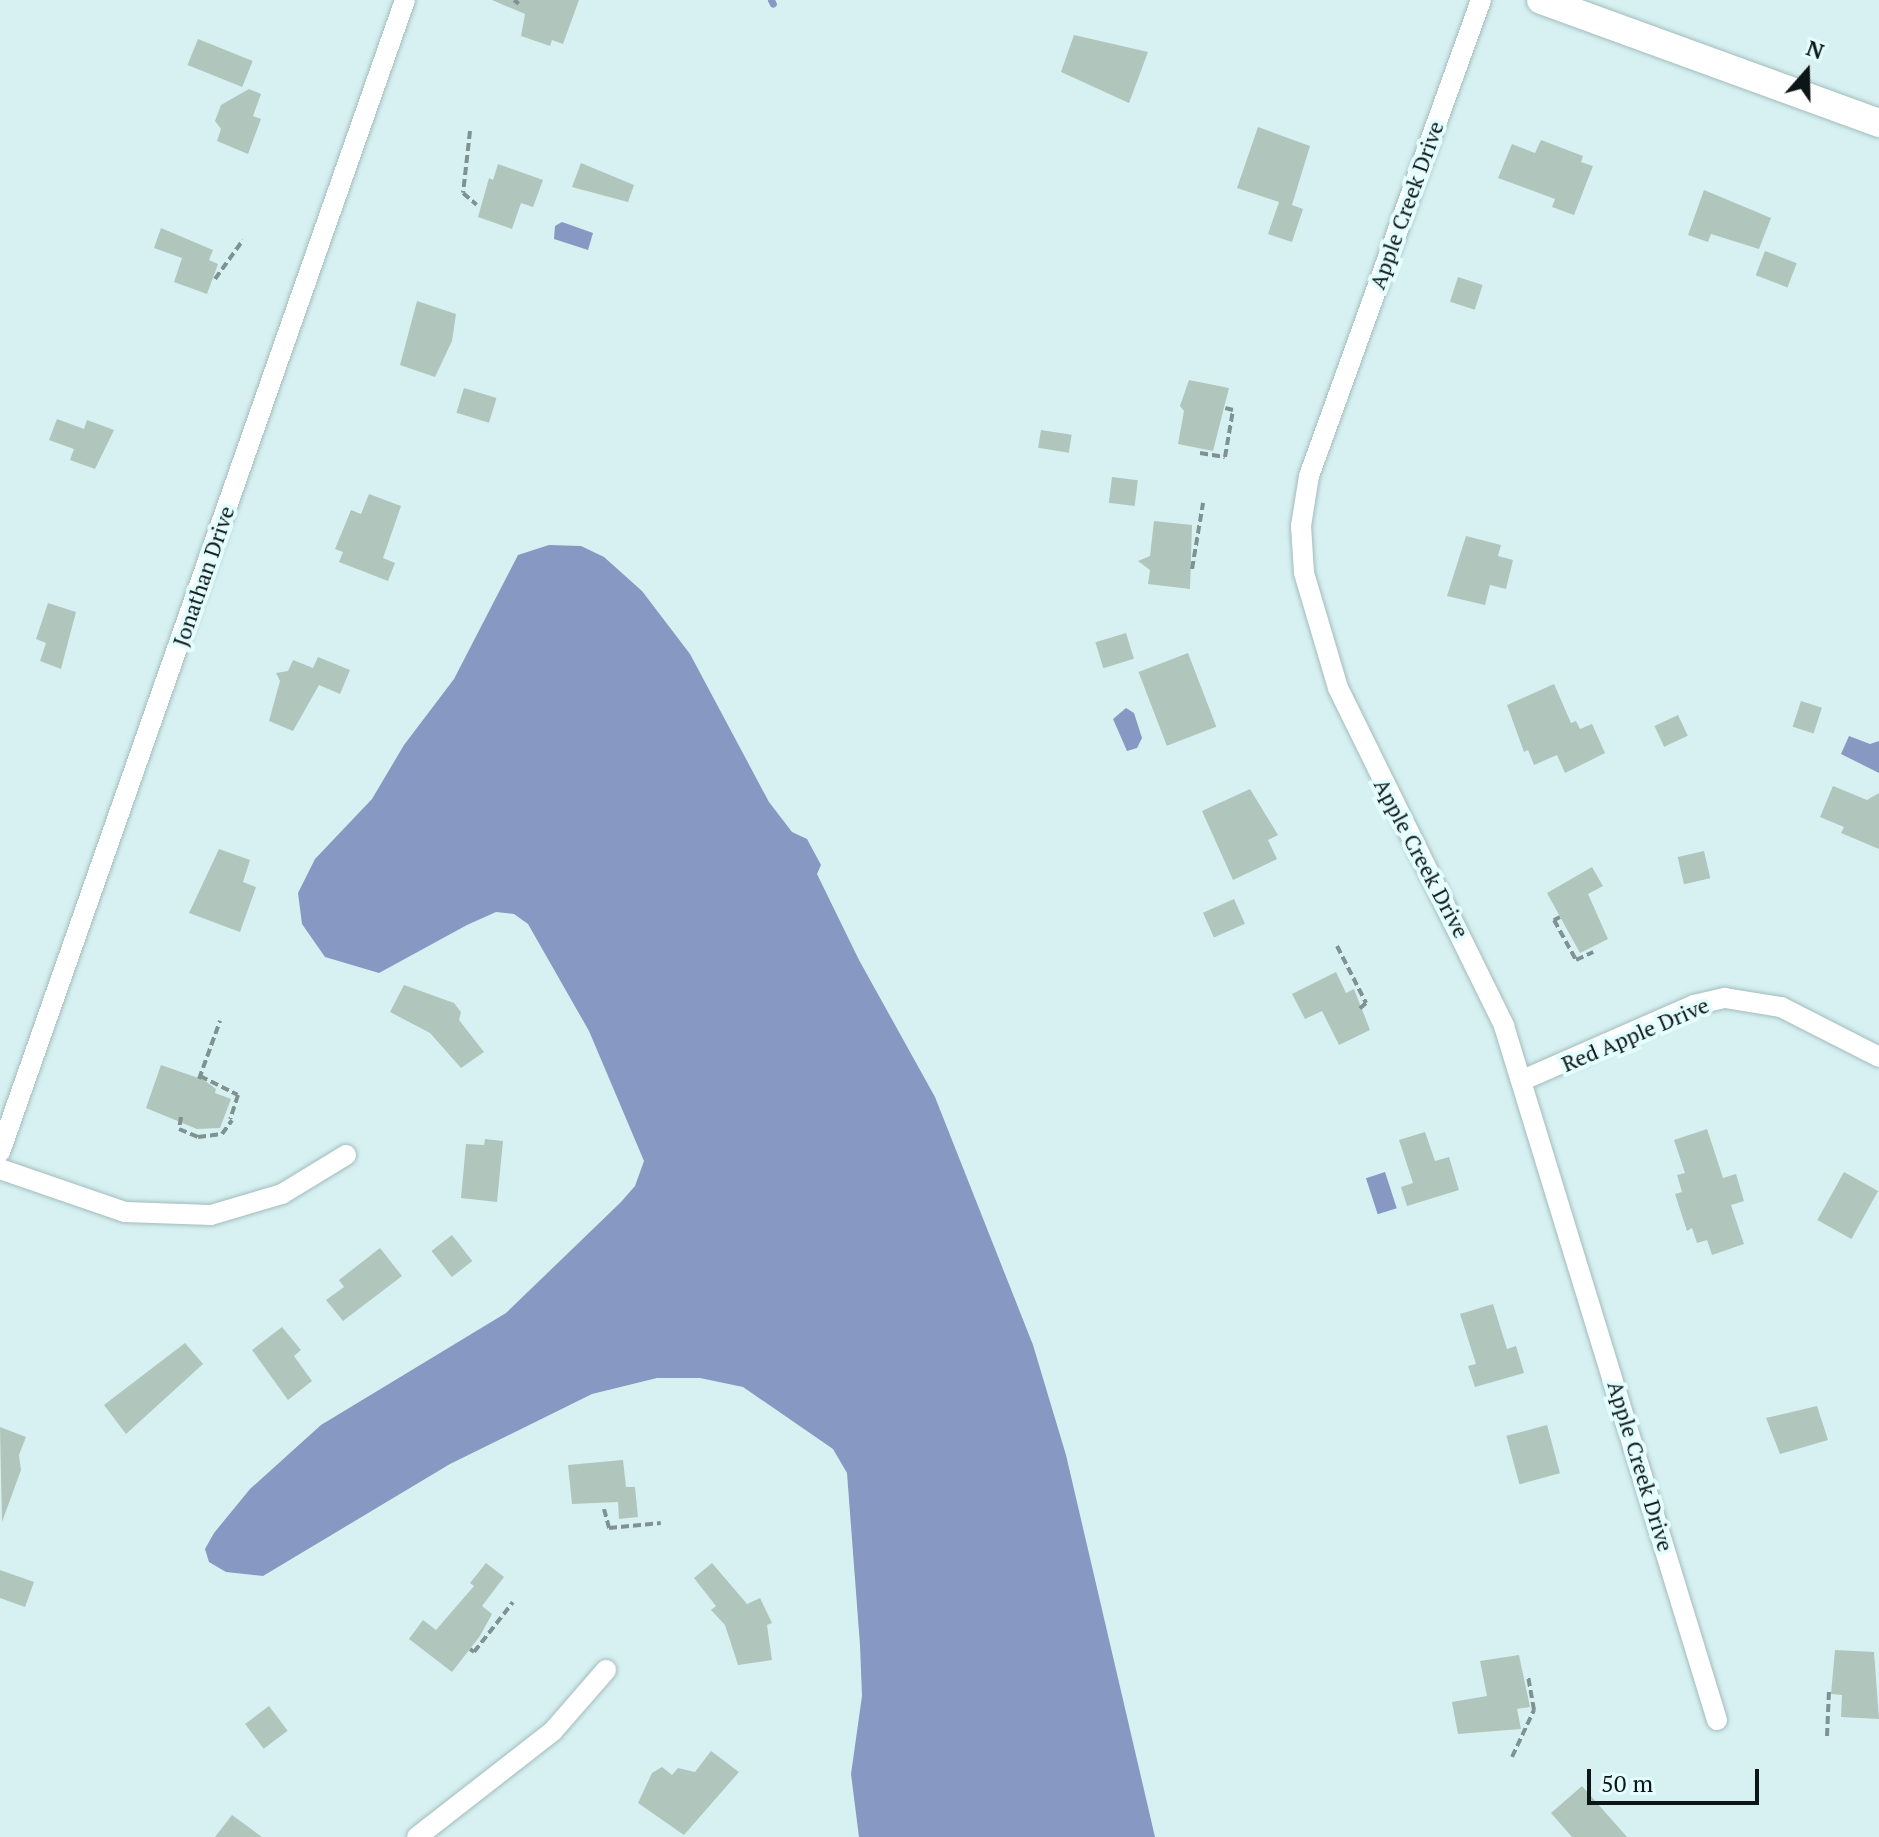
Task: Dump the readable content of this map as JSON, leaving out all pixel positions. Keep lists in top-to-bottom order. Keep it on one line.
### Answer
{"streets":{"street":["Apple Creek Drive","Jonathan Drive","Red Apple Drive"]},"crossings":[["Apple Creek Drive","Red Apple Drive"]],"scale_bar":"50 m","north":"top"}
